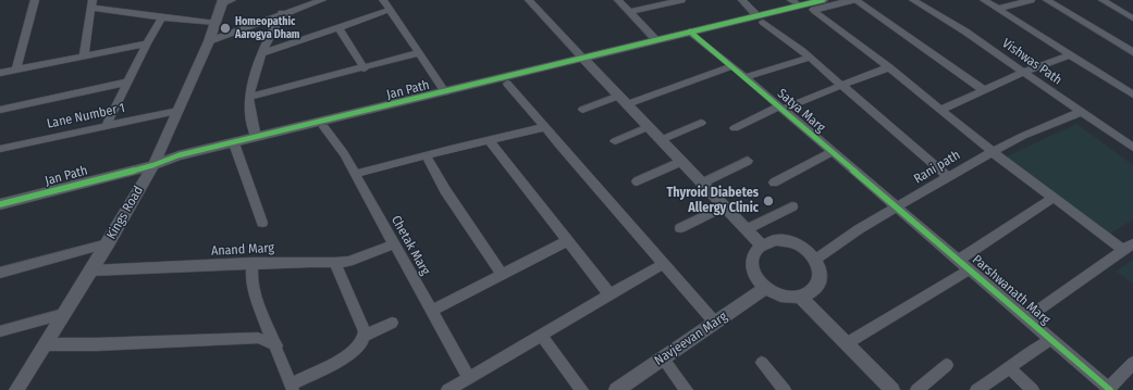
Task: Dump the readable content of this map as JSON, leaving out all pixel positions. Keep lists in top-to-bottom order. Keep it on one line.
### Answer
{"streets":{"street":["Vishwas Path","Jan Path","Satya Marg","Lane Number 1","Rani path","Kings Road","Chetak Marg","Anand Marg","Parshwanath Marg","Navjeevan Marg"]},"crossings":[["Vishwas Path","Rani path"],["Jan Path","Satya Marg"],["Jan Path","Kings Road"],["Jan Path","Chetak Marg"],["Satya Marg","Rani path"],["Satya Marg","Parshwanath Marg"],["Lane Number 1","Kings Road"],["Rani path","Parshwanath Marg"],["Rani path","Navjeevan Marg"],["Kings Road","Anand Marg"],["Chetak Marg","Anand Marg"]],"places":["Homeopathic Aarogya Dham","Thyroid Diabetes Allergy Clinic"]}
